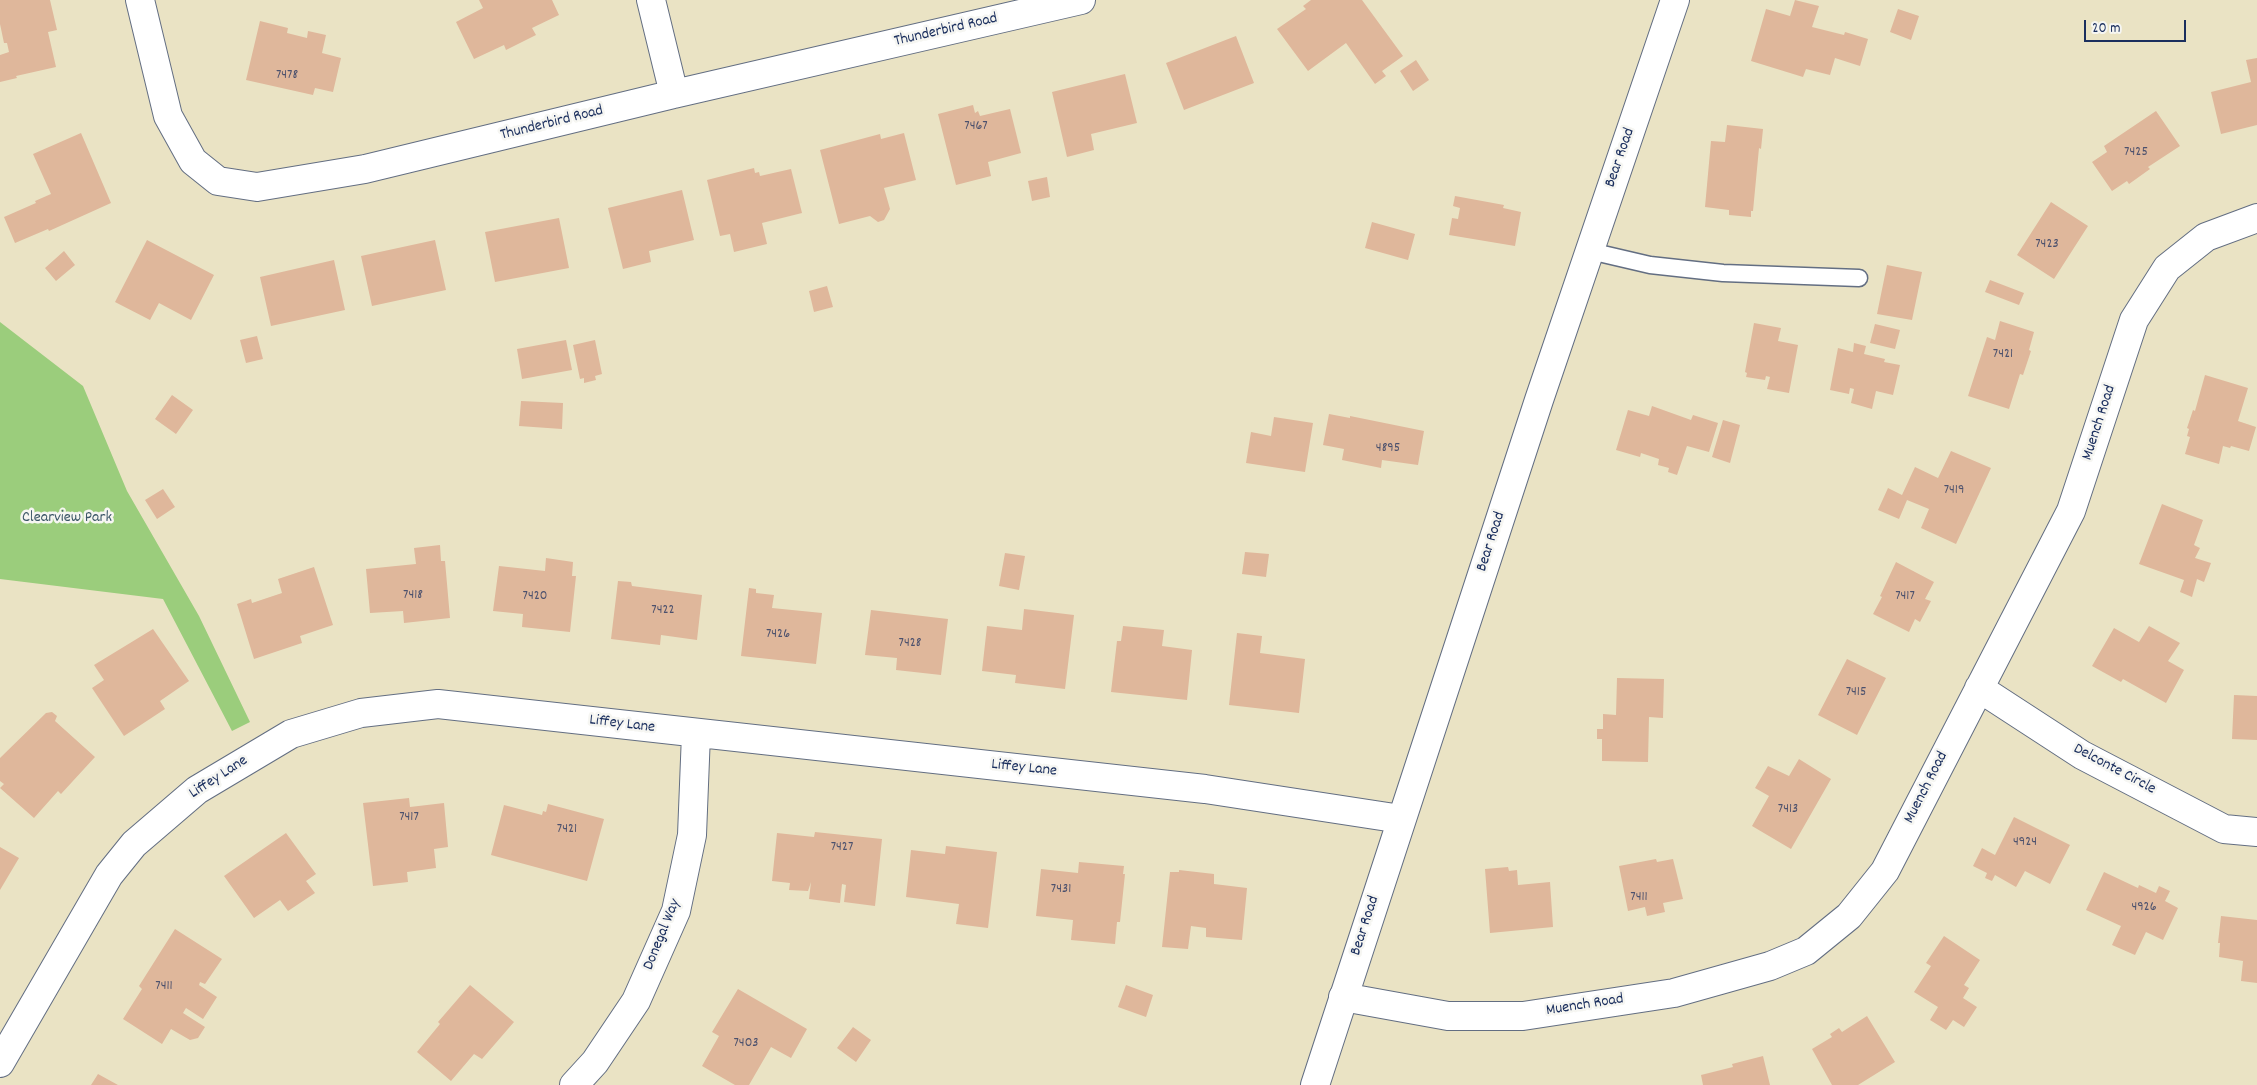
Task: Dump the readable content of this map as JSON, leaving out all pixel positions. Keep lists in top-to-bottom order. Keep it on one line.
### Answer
{"streets":{"street":["Thunderbird Road","Bear Road","Muench Road","Liffey Lane","Delconte Circle","Donegal Way"]},"crossings":[["Bear Road","Muench Road"],["Bear Road","Liffey Lane"],["Muench Road","Delconte Circle"],["Liffey Lane","Donegal Way"]],"parks":["Clearview Park"],"house_numbers":["7478","7467","7425","7423","7421","4895","7419","7418","7420","7417","7422","7426","7428","7415","7413","7417","7421","4924","7427","7431","7411","4926","7411","7403"],"scale_bar":"20 m"}
